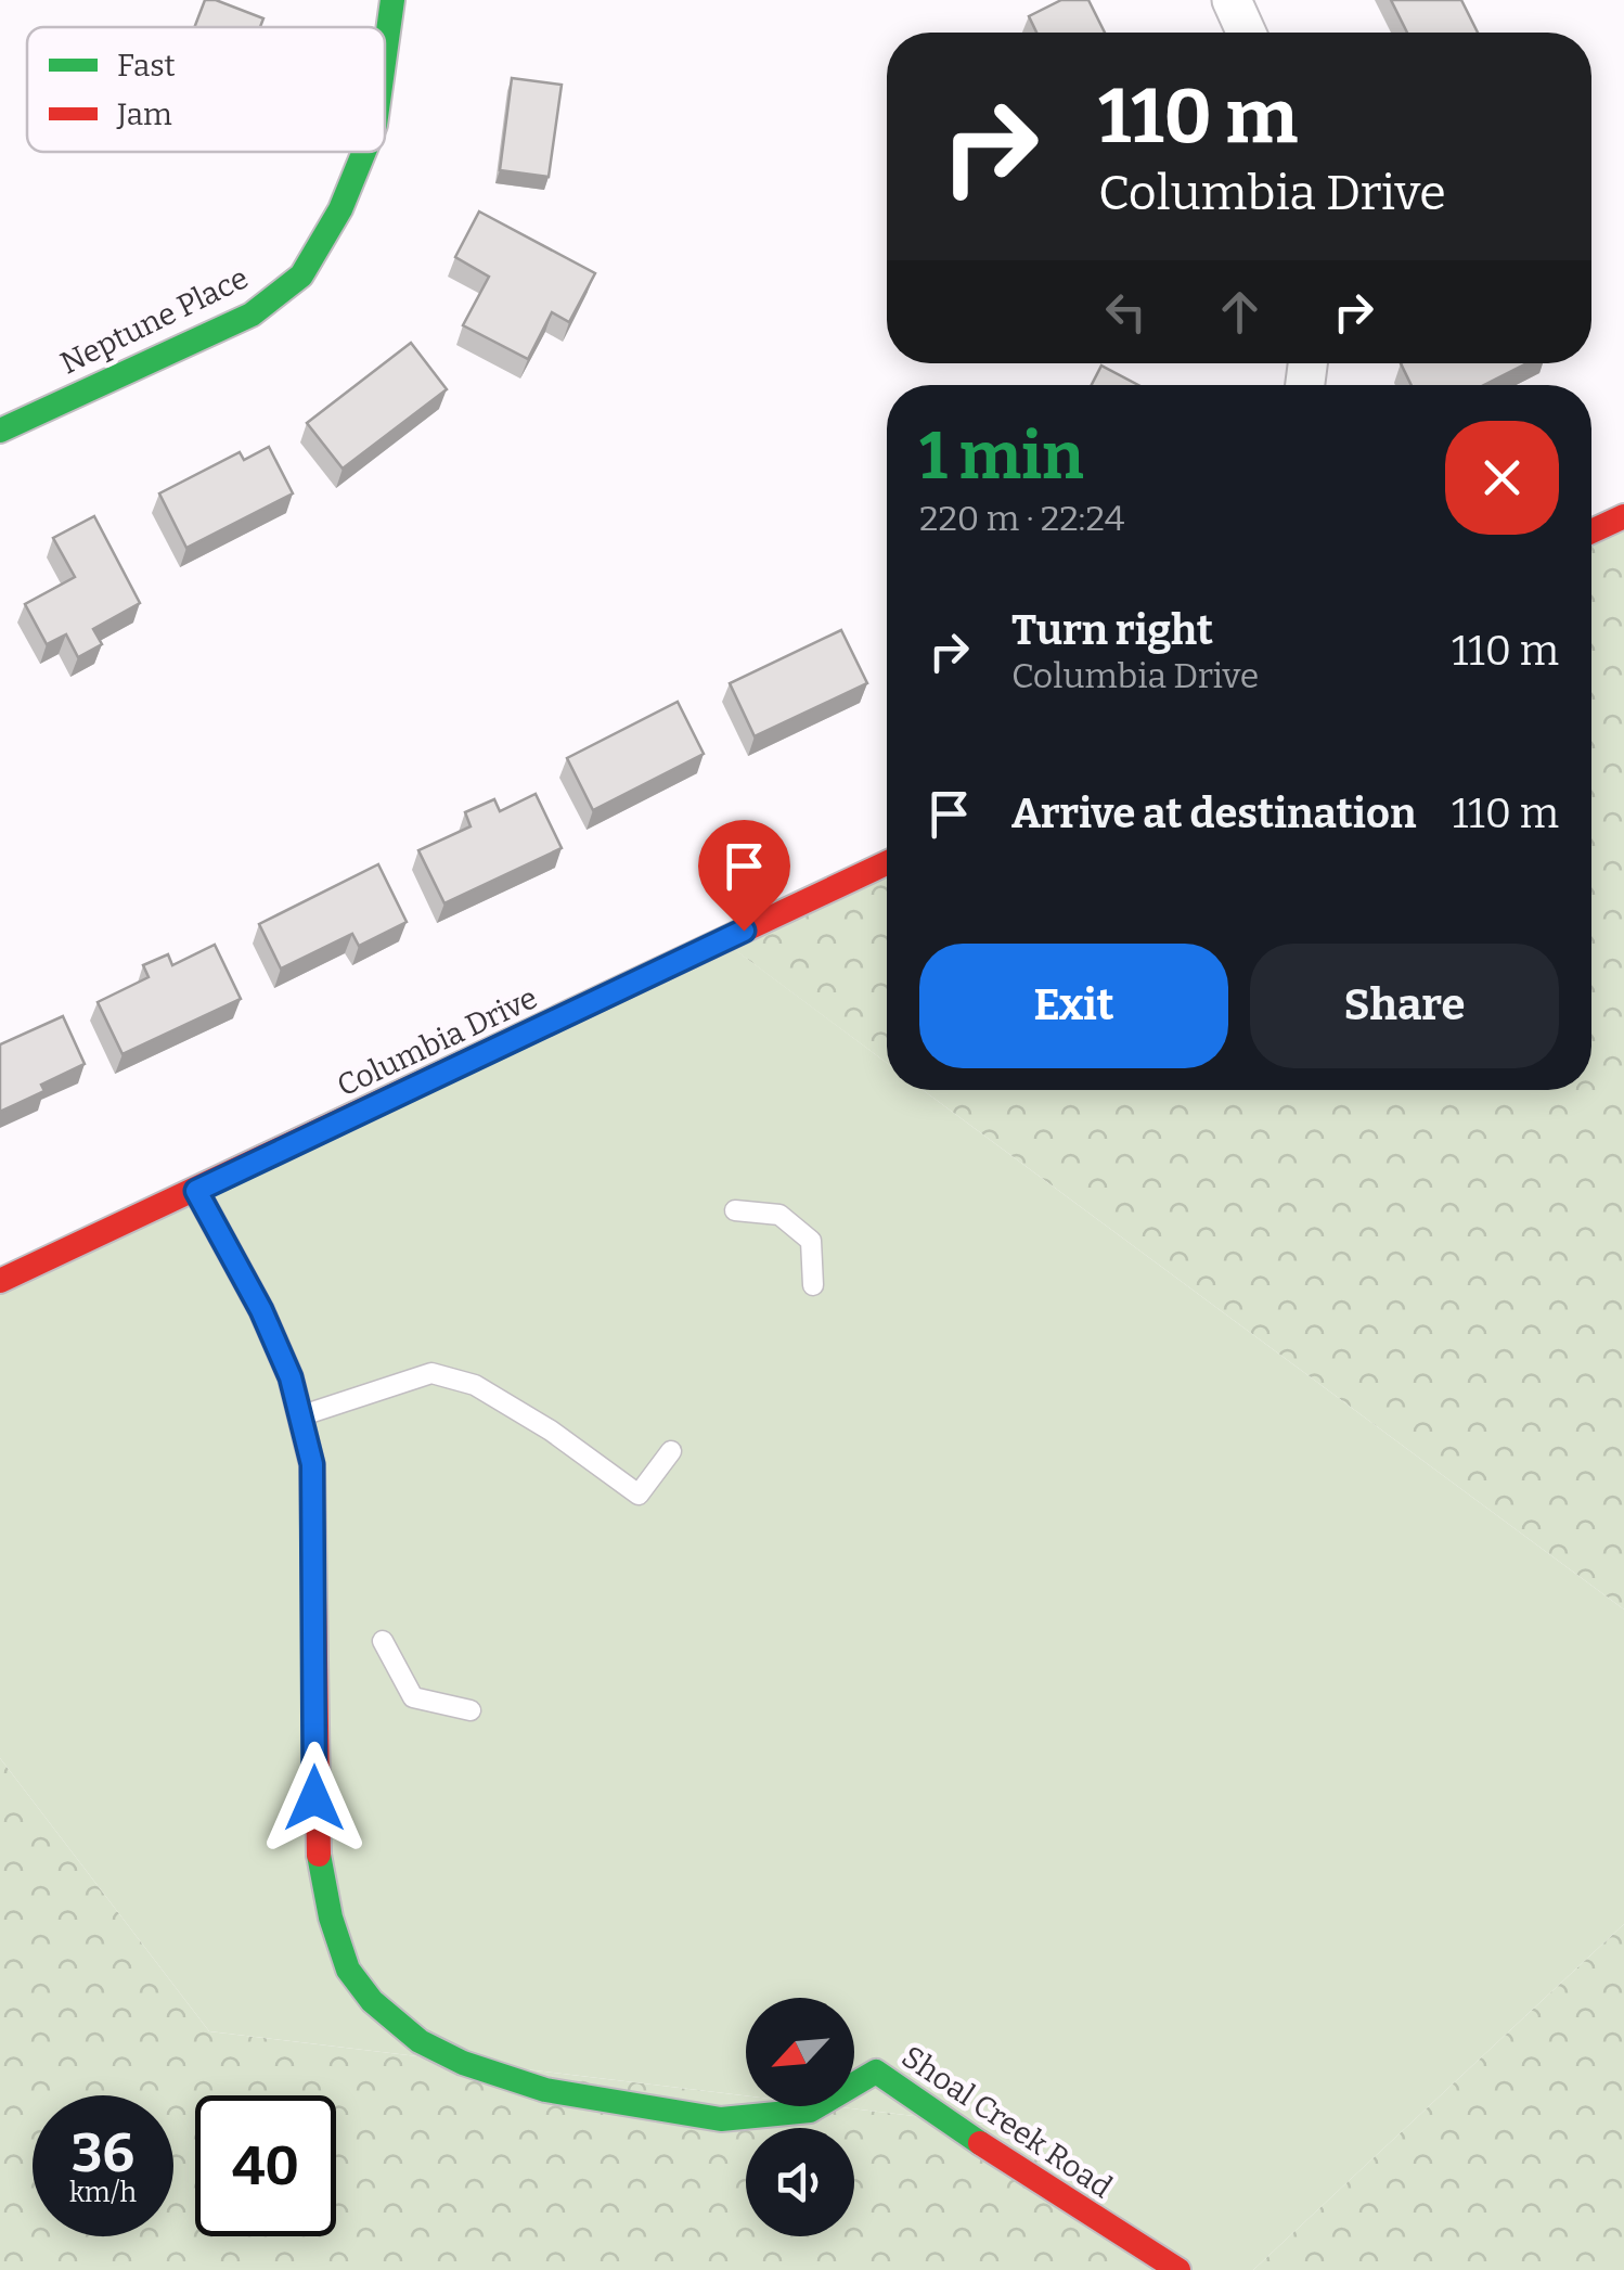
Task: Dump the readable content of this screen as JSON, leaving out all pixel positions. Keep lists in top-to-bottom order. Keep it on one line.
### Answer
{"streets":{"street":["Neptune Place","Columbia Drive","Shoal Creek Road"]},"crossings":[["Columbia Drive","Shoal Creek Road"]],"legend":["Fast","Jam"],"north":"bottom left","page":{"turn":["110 m","Columbia Drive"],"heading":["1 min","220 m · 22:24"],"list":[{"name":"Turn right","note":"Columbia Drive","value":"110 m"},{"name":"Arrive at destination","value":"110 m"}],"buttons":["Exit","Share"],"speed":"36 km/h","limit":"40"}}
